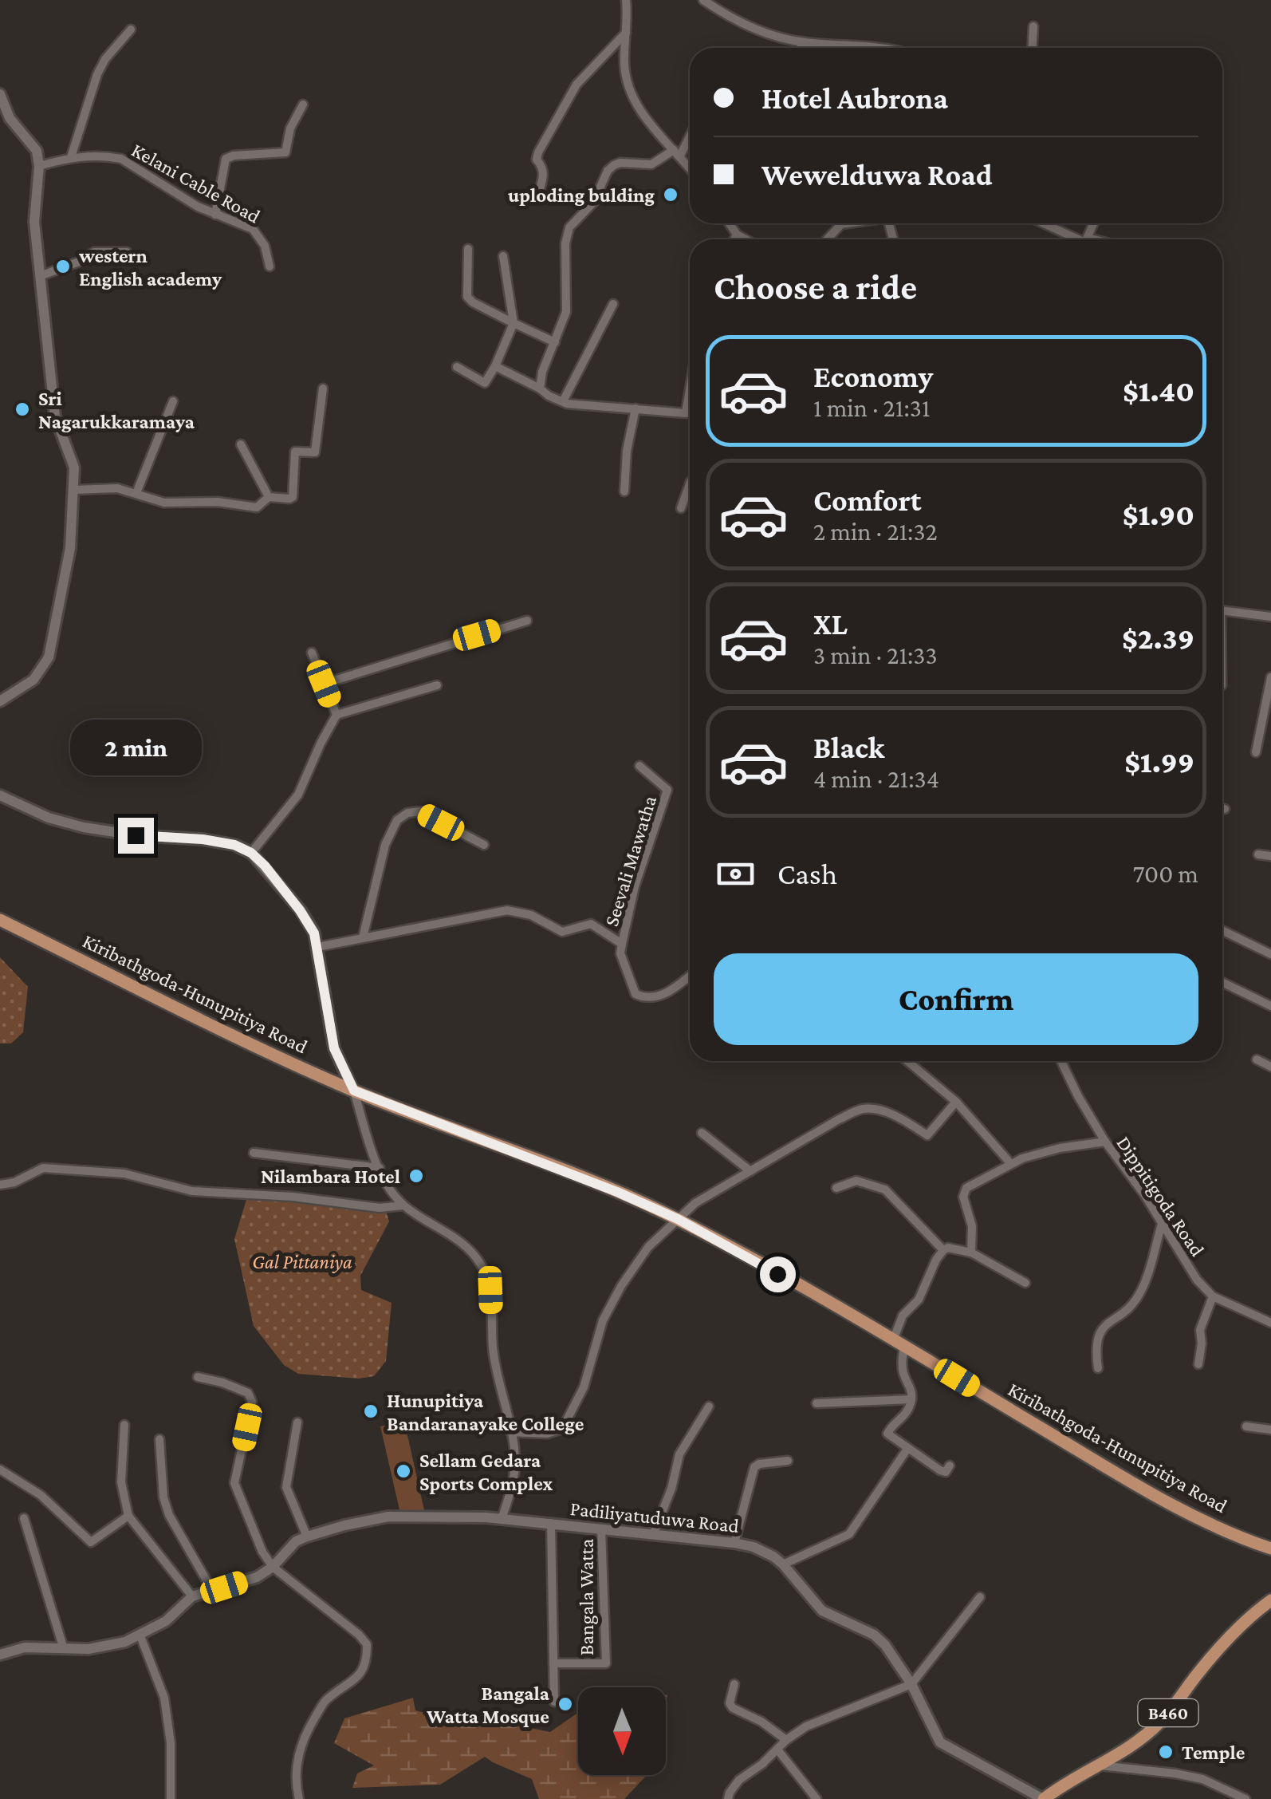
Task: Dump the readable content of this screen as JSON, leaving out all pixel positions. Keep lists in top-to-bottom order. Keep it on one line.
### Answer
{"streets":{"main road":["Kiribathgoda-Hunupitiya Road","B460"],"street":["Kelani Cable Road","Seevali Mawatha","Dippitigoda Road","Padiliyatuduwa Road","Bangala Watta"]},"crossings":[["Padiliyatuduwa Road","Bangala Watta"],["Padiliyatuduwa Road","B460"]],"parks":["Gal Pittaniya"],"places":["uploding bulding","western English academy","Sri Nagarukkaramaya","Nilambara Hotel","Hunupitiya Bandaranayake College","Sellam Gedara Sports Complex","Bangala Watta Mosque","Temple"],"north":"bottom","page":{"banner":["Hotel Aubrona","Wewelduwa Road"],"heading":"Choose a ride","list":[{"name":"Economy","note":"1 min · 21:31","value":"$1.40"},{"name":"Comfort","note":"2 min · 21:32","value":"$1.90"},{"name":"XL","note":"3 min · 21:33","value":"$2.39"},{"name":"Black","note":"4 min · 21:34","value":"$1.99"}],"bubble":"2 min","pay":["Cash","700 m"],"buttons":"Confirm"}}
